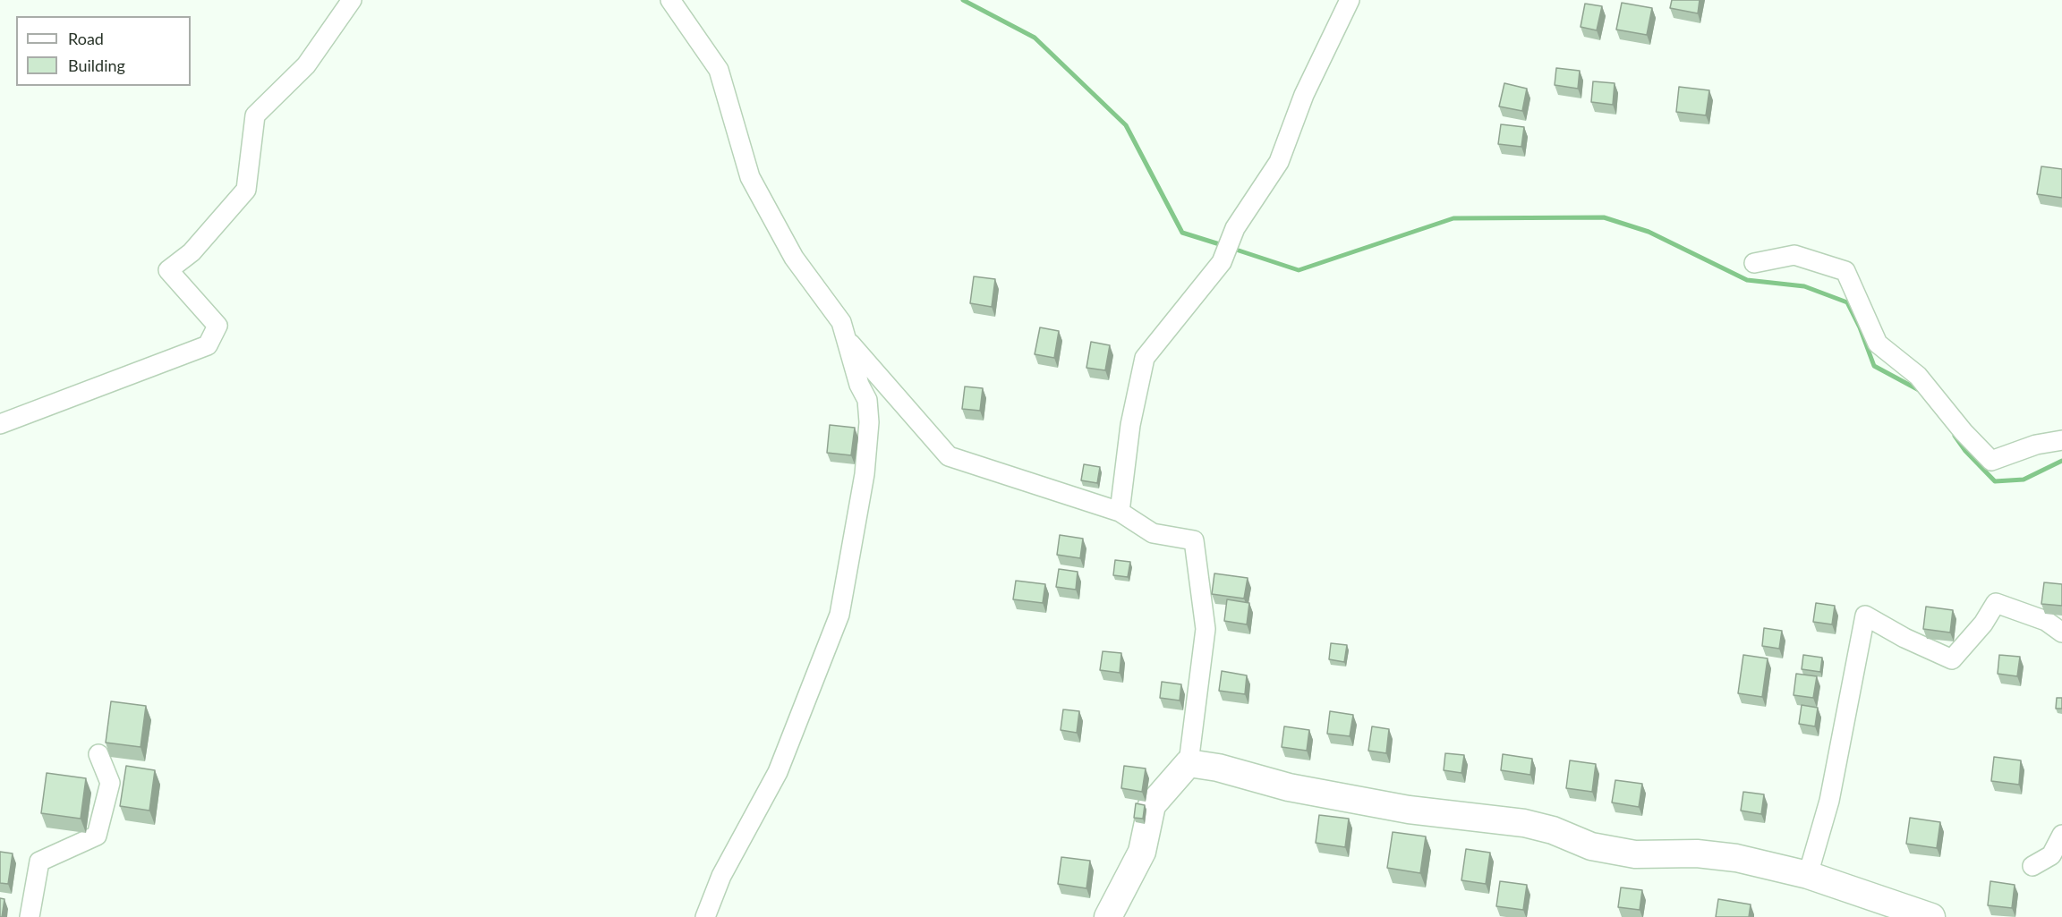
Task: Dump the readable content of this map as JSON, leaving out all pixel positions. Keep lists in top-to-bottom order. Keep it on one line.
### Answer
{"legend":["Road","Building"]}
